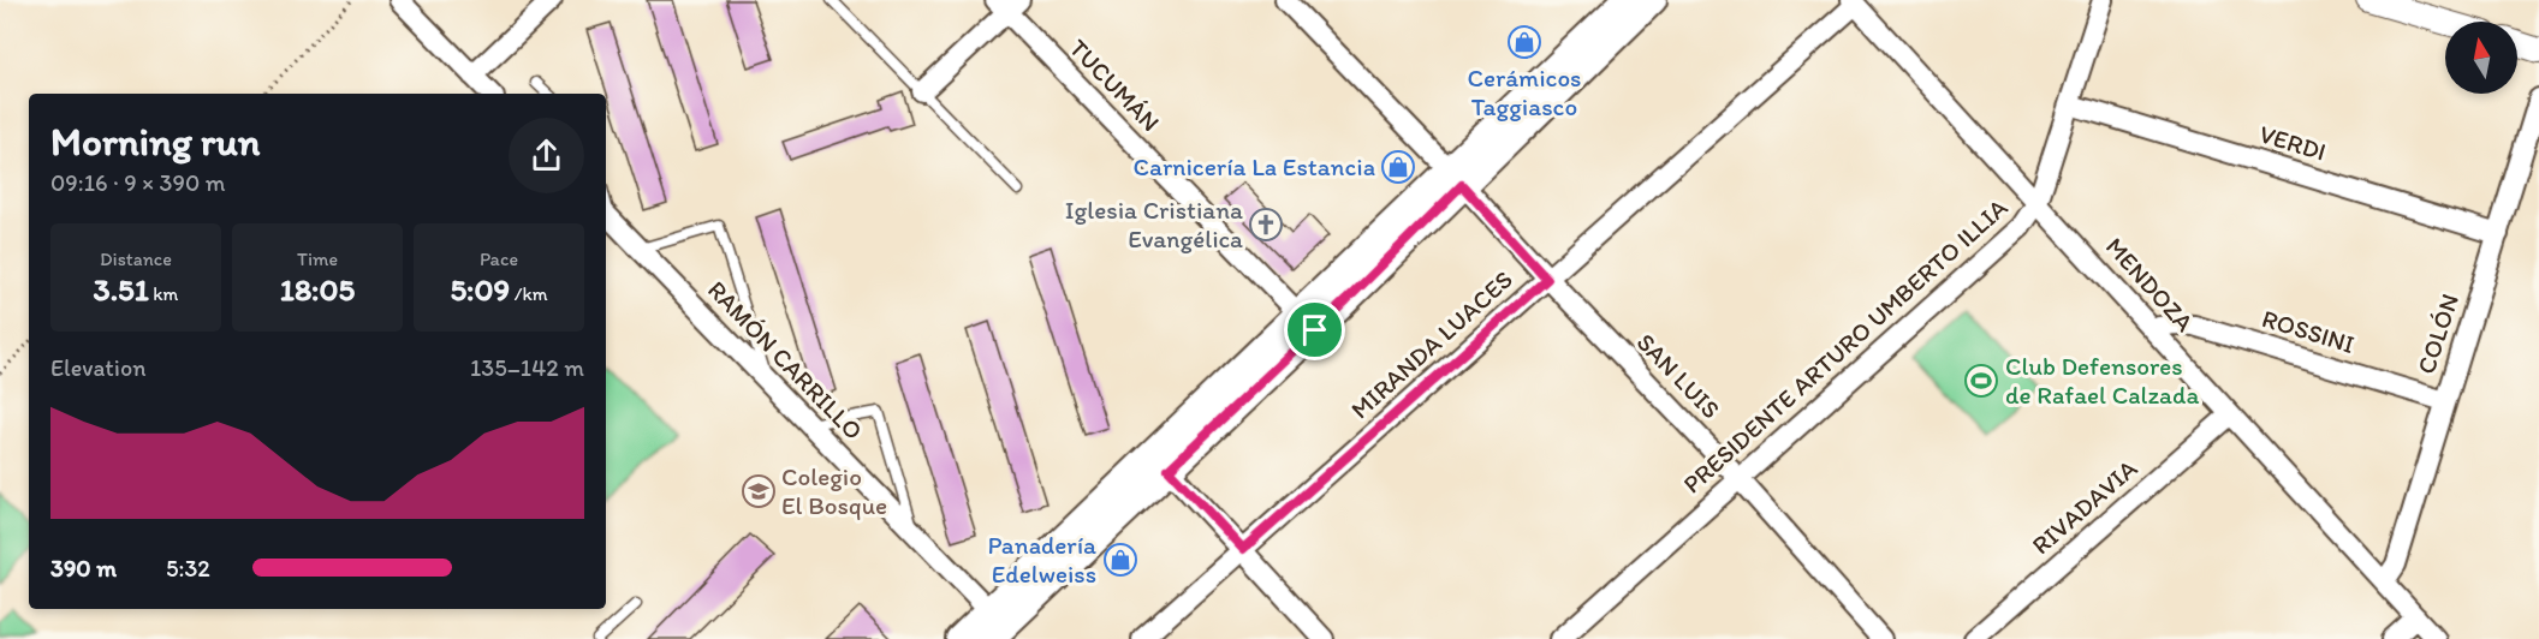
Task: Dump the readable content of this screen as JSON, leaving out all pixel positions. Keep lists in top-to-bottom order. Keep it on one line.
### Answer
{"streets":{"street":["TUCUMÁN","VERDI","MENDOZA","ROSSINI","COLÓN","MIRANDA LUACES","PRESIDENTE ARTURO UMBERTO ILLIA","RAMÓN CARRILLO","SAN LUIS","RIVADAVIA"]},"crossings":[["VERDI","COLÓN"],["VERDI","PRESIDENTE ARTURO UMBERTO ILLIA"],["MENDOZA","ROSSINI"],["MENDOZA","COLÓN"],["MENDOZA","MIRANDA LUACES"],["MENDOZA","PRESIDENTE ARTURO UMBERTO ILLIA"],["MENDOZA","RIVADAVIA"],["ROSSINI","COLÓN"],["MIRANDA LUACES","SAN LUIS"],["PRESIDENTE ARTURO UMBERTO ILLIA","SAN LUIS"]],"places":{"shop":["Cerámicos Taggiasco","Carnicería La Estancia","Panadería Edelweiss"],"church":["Iglesia Cristiana Evangélica"],"sports":["Club Defensores de Rafael Calzada"],"school or university":["Colegio El Bosque"]},"north":"top","page":{"heading":["Morning run","09:16 · 9 × 390 m"],"stats":[["Distance","3.51 km"],["Time","18:05"],["Pace","5:09 /km"]],"chart":["Elevation","135–142 m"],"list":[{"name":"390 m","note":"5:32"}]}}
